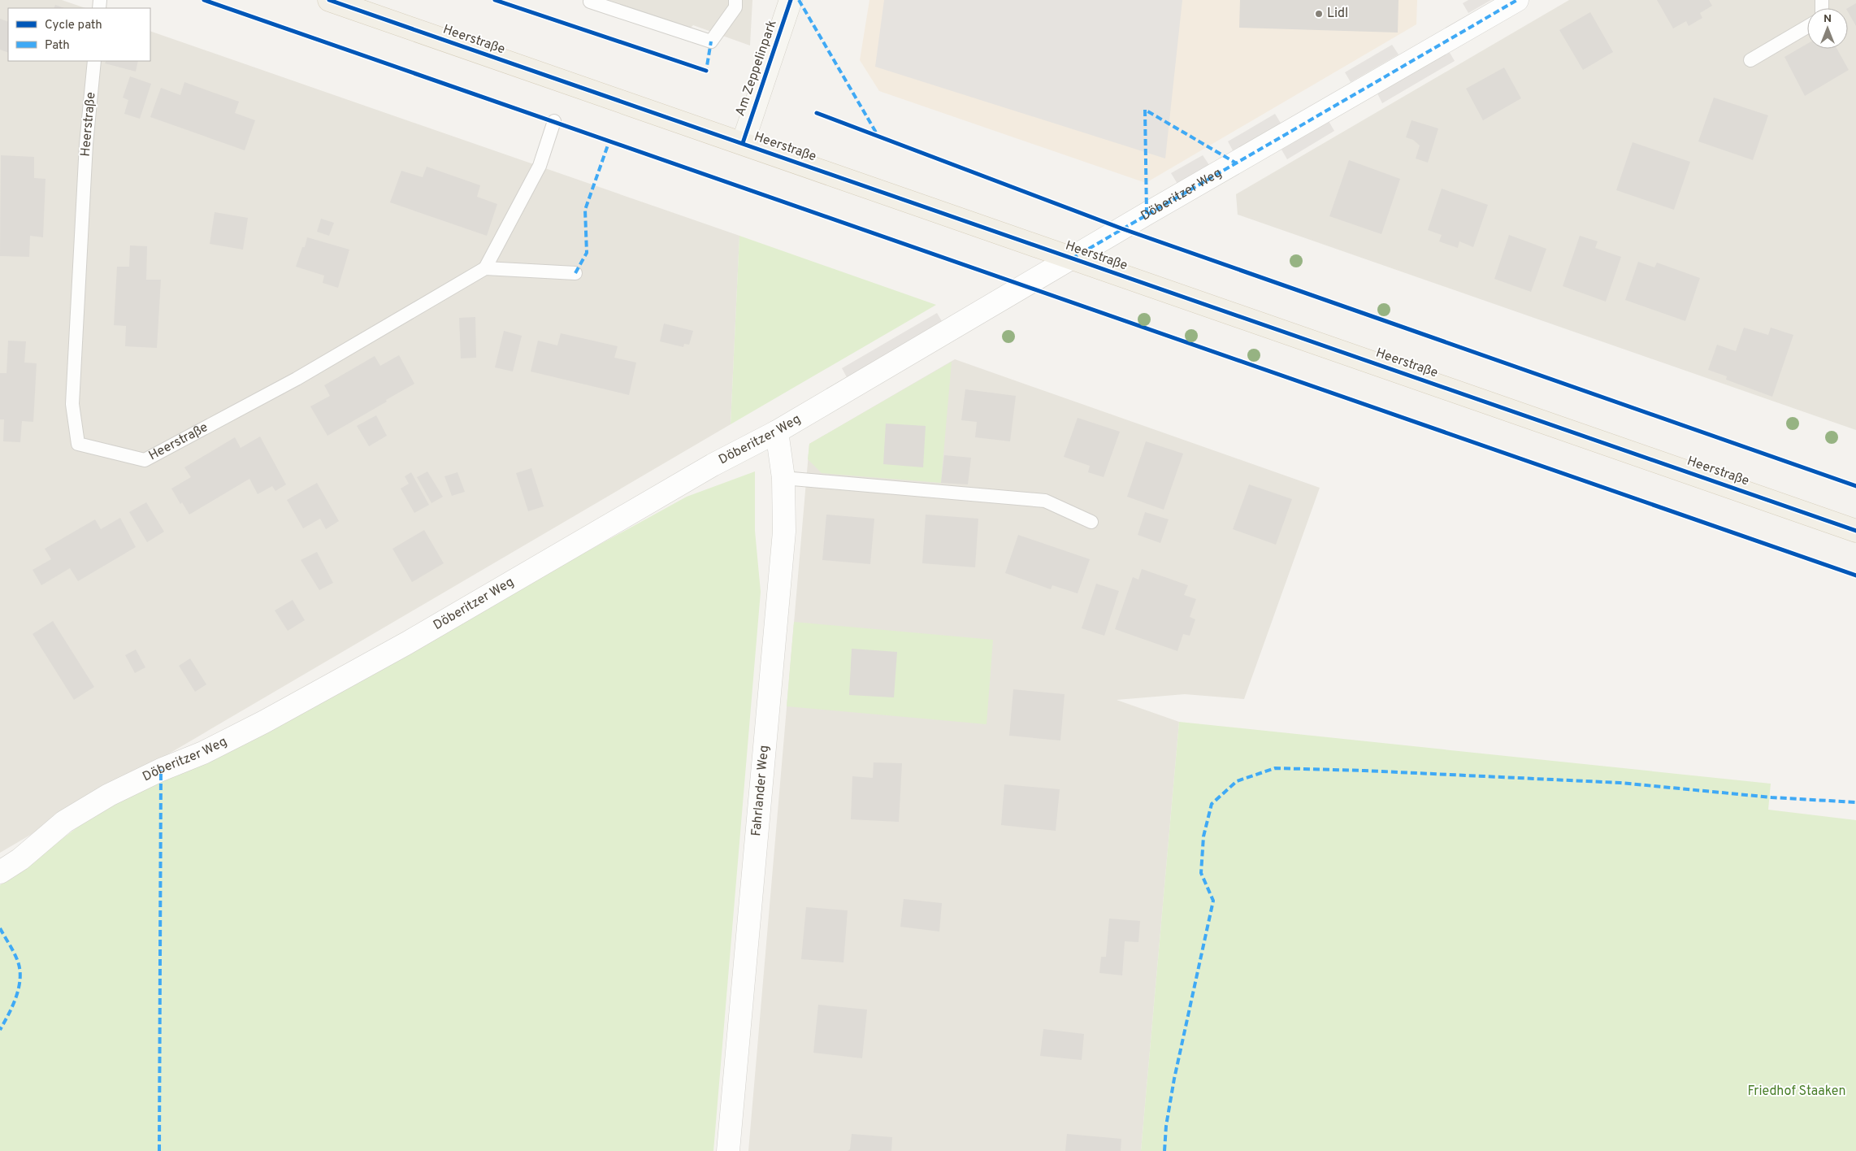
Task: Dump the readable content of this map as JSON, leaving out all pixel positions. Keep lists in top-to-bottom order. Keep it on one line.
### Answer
{"streets":{"main road":["Heerstraße","Am Zeppelinpark"],"street":["Döberitzer Weg","Fahrlander Weg"]},"crossings":[["Heerstraße","Am Zeppelinpark"],["Heerstraße","Döberitzer Weg"],["Döberitzer Weg","Fahrlander Weg"]],"parks":["Friedhof Staaken"],"places":["Lidl"],"legend":["Cycle path","Path"],"north":"top"}
